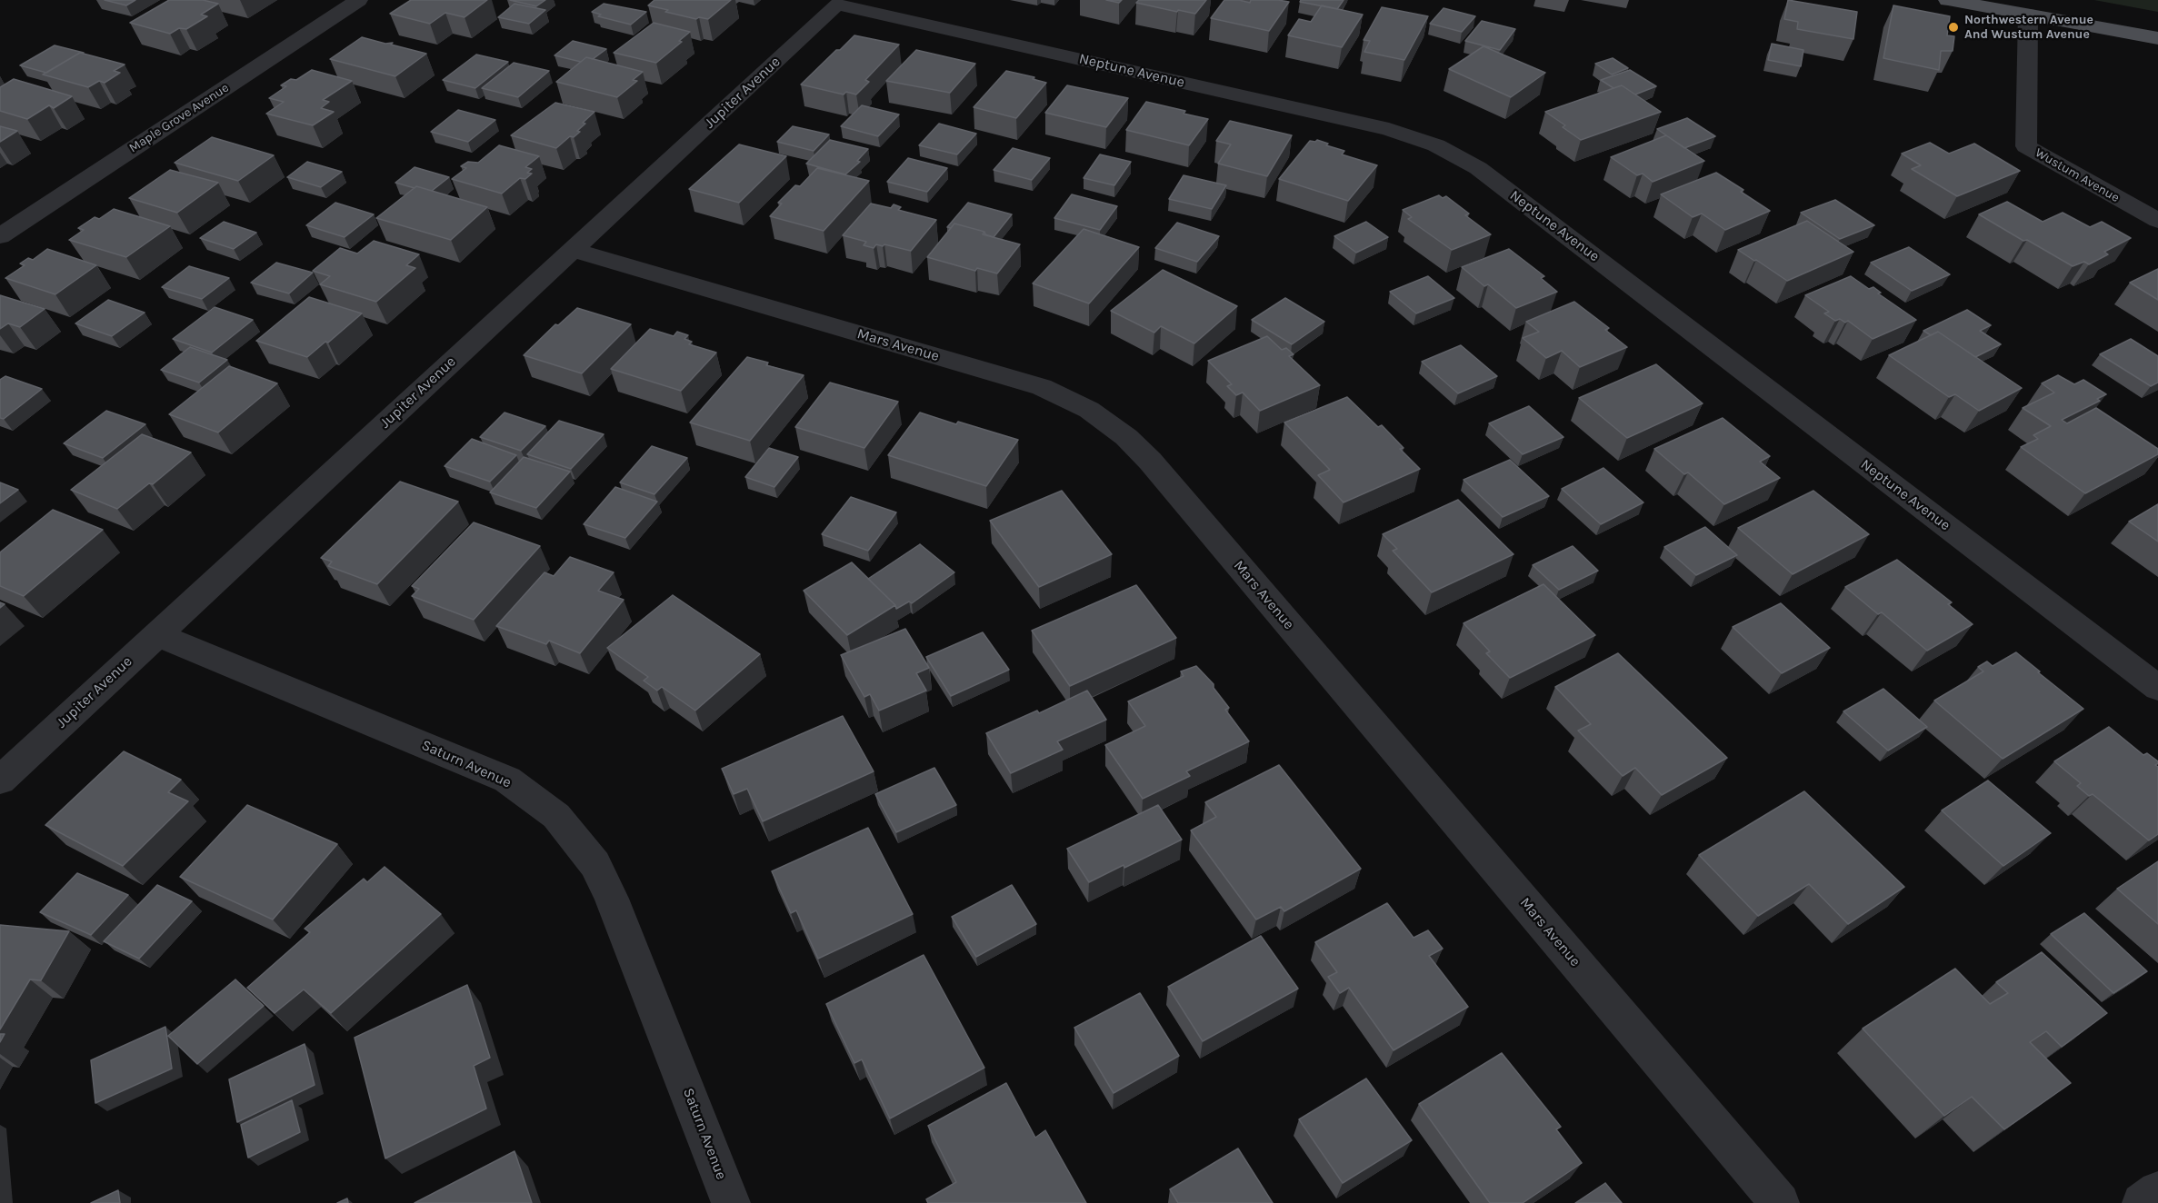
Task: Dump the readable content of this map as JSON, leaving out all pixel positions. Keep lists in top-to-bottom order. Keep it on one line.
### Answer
{"streets":{"street":["Neptune Avenue","Jupiter Avenue","Maple Grove Avenue","Wustum Avenue","Mars Avenue","Saturn Avenue"]},"crossings":[["Neptune Avenue","Jupiter Avenue"],["Jupiter Avenue","Mars Avenue"],["Jupiter Avenue","Saturn Avenue"]],"places":["Northwestern Avenue And Wustum Avenue"]}
